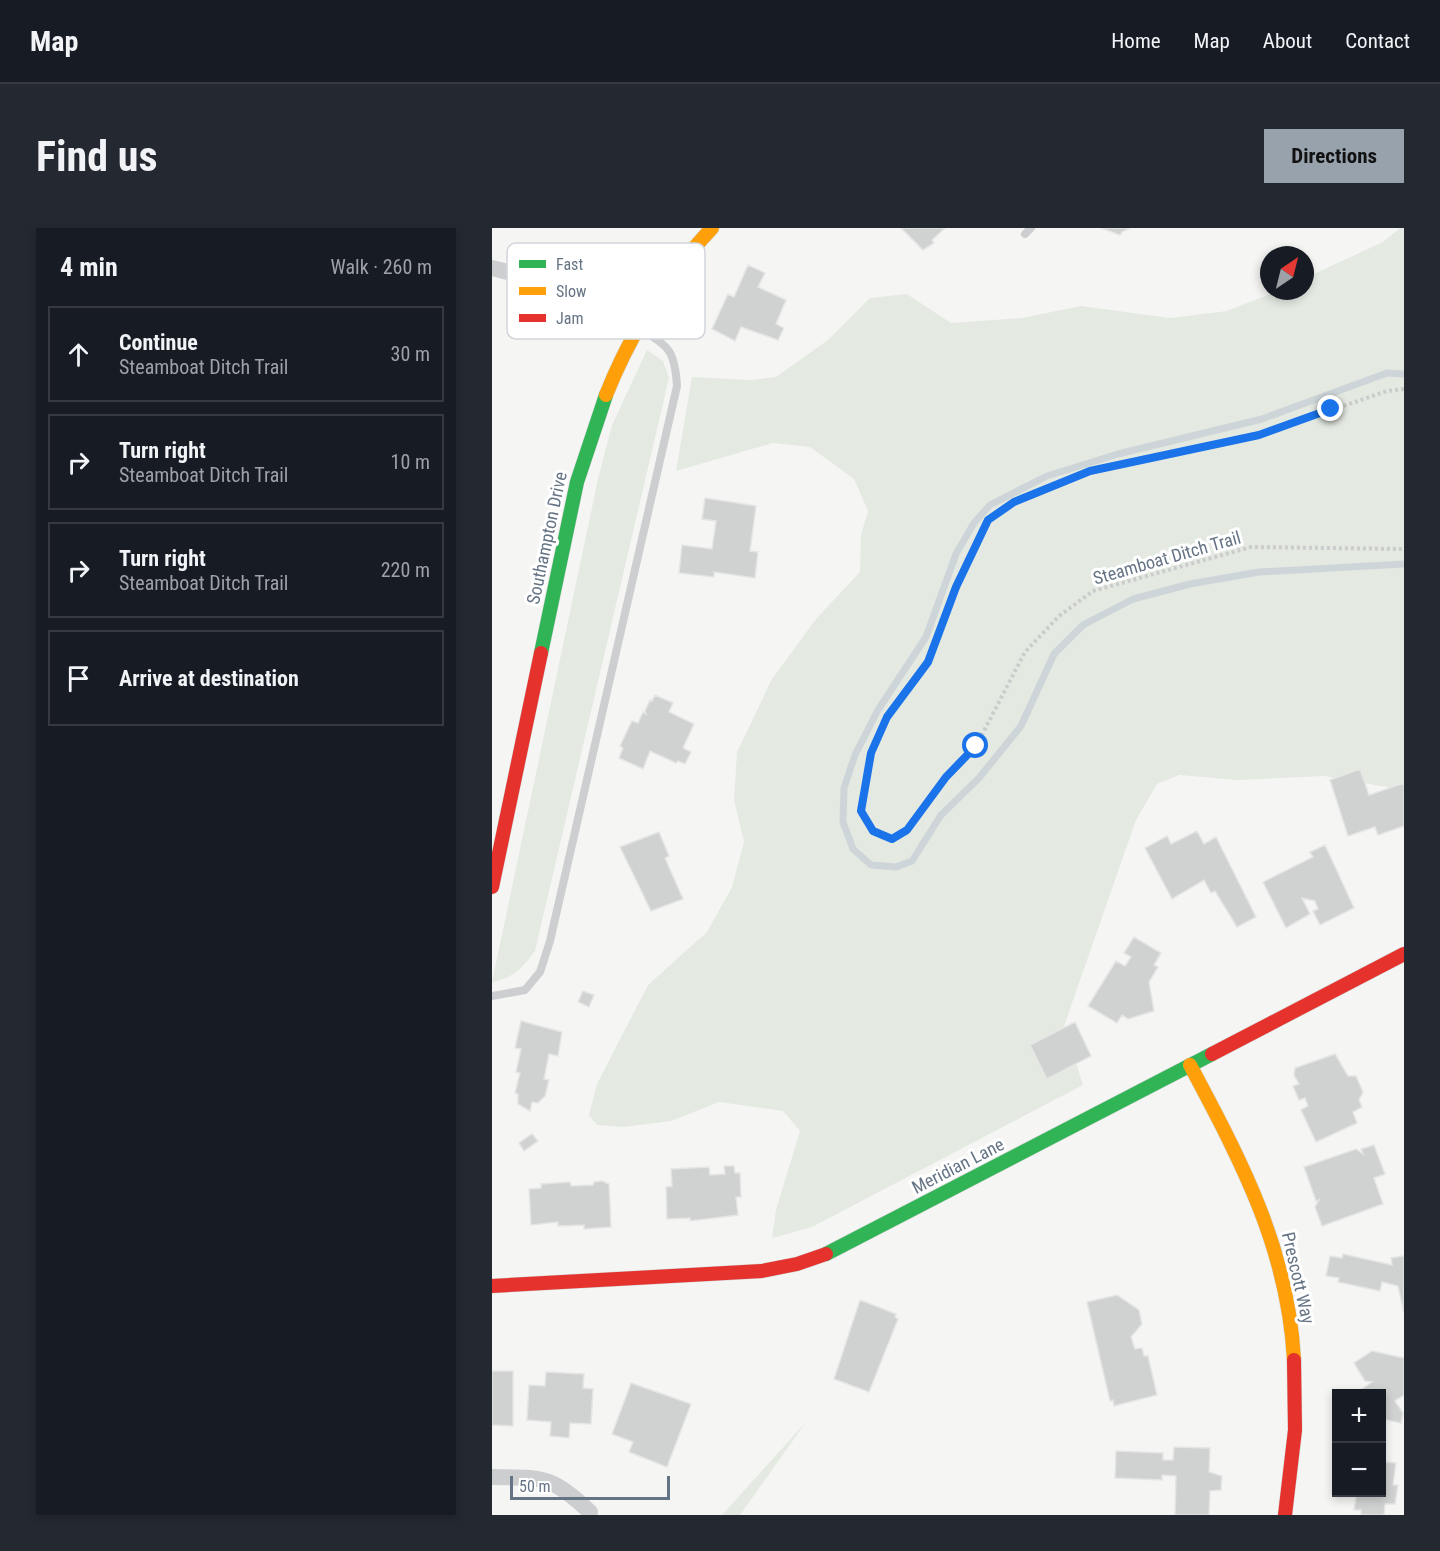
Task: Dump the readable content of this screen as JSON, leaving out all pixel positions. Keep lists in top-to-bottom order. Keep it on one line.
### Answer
{"streets":{"street":["Southampton Drive","Meridian Lane","Prescott Way"],"path":["Steamboat Ditch Trail"]},"crossings":[["Meridian Lane","Prescott Way"]],"legend":["Fast","Slow","Jam"],"scale_bar":"50 m","north":"top right","page":{"header":"Map","nav":["Home","Map","About","Contact"],"buttons":"Directions","title":"Find us","heading":["4 min","Walk · 260 m"],"list":[["Continue","Steamboat Ditch Trail","30 m"],["Turn right","Steamboat Ditch Trail","10 m"],["Turn right","Steamboat Ditch Trail","220 m"],"Arrive at destination"],"map_buttons":["+","−"],"scale":"50 m"}}
